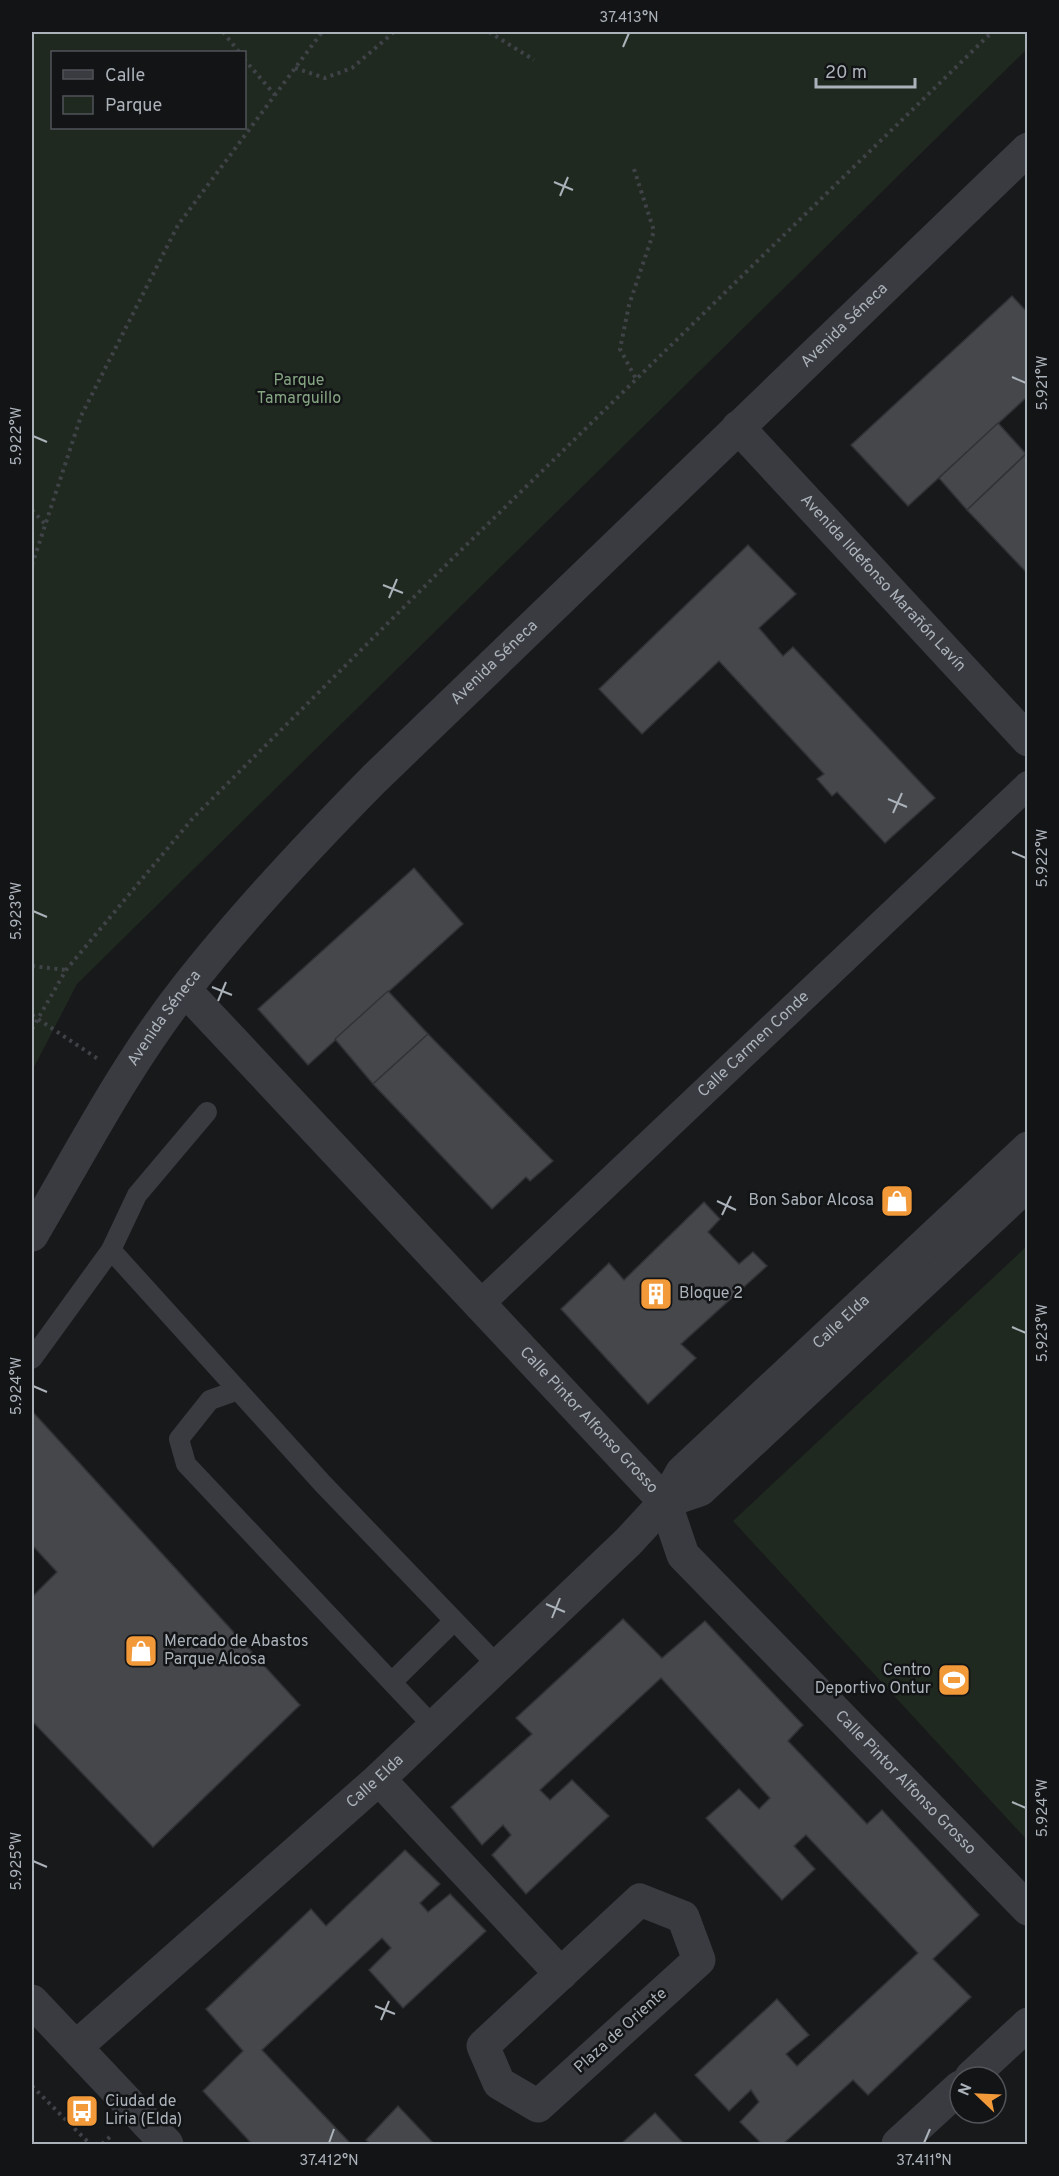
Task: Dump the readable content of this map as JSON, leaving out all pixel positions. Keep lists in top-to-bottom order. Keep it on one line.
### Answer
{"streets":{"street":["Avenida Séneca","Avenida Ildefonso Marañón Lavín","Calle Carmen Conde","Calle Elda","Calle Pintor Alfonso Grosso","Plaza de Oriente"]},"crossings":[["Avenida Séneca","Avenida Ildefonso Marañón Lavín"],["Avenida Séneca","Calle Pintor Alfonso Grosso"],["Calle Carmen Conde","Calle Pintor Alfonso Grosso"],["Calle Elda","Calle Pintor Alfonso Grosso"]],"parks":["Parque Tamarguillo"],"places":{"shop":["Bon Sabor Alcosa","Mercado de Abastos Parque Alcosa"],"building":["Bloque 2"],"sports":["Centro Deportivo Ontur"],"bus stop":["Ciudad de Liria (Elda)"]},"legend":["Calle","Parque"],"scale_bar":"20 m","north":"top left","coordinates":["37.413°N","5.921°W","5.922°W","5.923°W","5.924°W","5.925°W","37.412°N","37.411°N"]}
